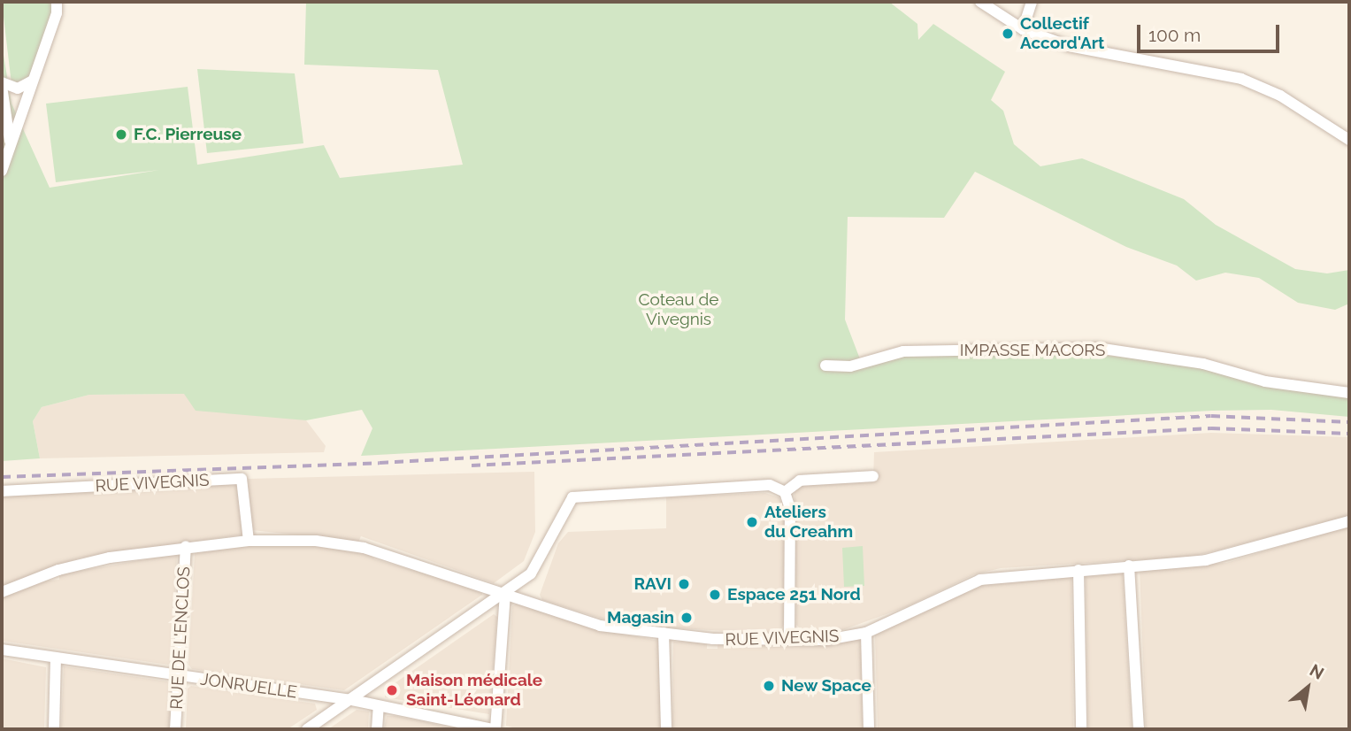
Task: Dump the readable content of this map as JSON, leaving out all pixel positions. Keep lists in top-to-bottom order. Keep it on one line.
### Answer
{"streets":{"street":["IMPASSE MACORS","RUE VIVEGNIS","RUE DE L'ENCLOS","JONRUELLE"]},"crossings":[["RUE VIVEGNIS","RUE DE L'ENCLOS"],["RUE DE L'ENCLOS","JONRUELLE"]],"parks":["Coteau de Vivegnis"],"places":["Collectif Accord'Art","F.C. Pierreuse","Ateliers du Creahm","RAVI","Espace 251 Nord","Magasin","New Space","Maison médicale Saint-Léonard"],"scale_bar":"100 m","north":"top right"}
